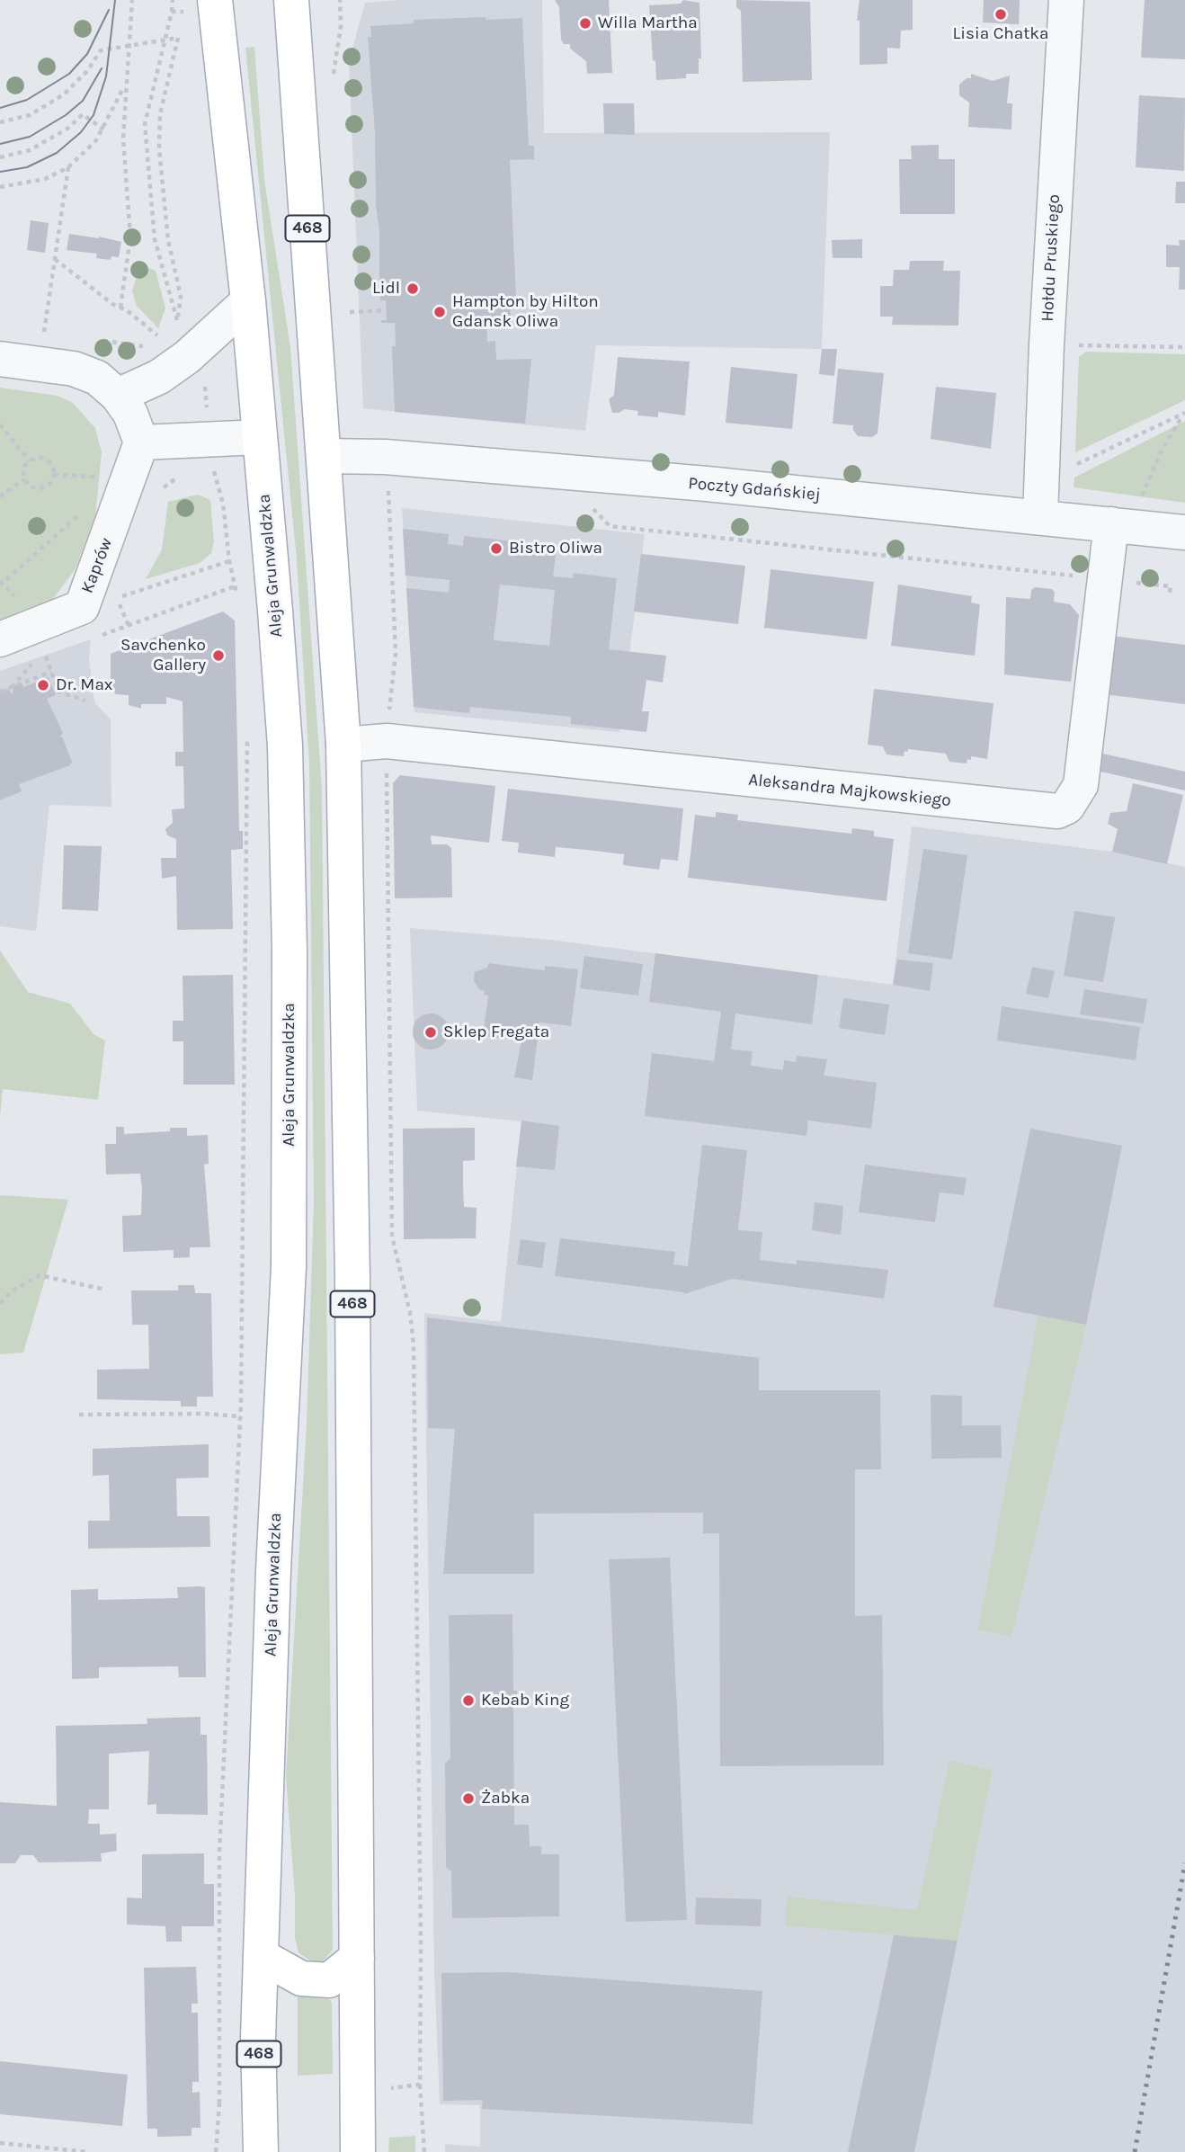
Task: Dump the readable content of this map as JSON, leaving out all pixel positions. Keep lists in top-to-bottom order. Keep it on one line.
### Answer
{"streets":{"main road":["468","Aleja Grunwaldzka"],"street":["Hołdu Pruskiego","Poczty Gdańskiej","Kaprów","Aleksandra Majkowskiego"]},"crossings":[["468","Poczty Gdańskiej"],["468","Aleksandra Majkowskiego"],["Hołdu Pruskiego","Poczty Gdańskiej"],["Poczty Gdańskiej","Aleksandra Majkowskiego"]],"places":["Lisia Chatka","Willa Martha","Lidl","Hampton by Hilton Gdansk Oliwa","Bistro Oliwa","Savchenko Gallery","Dr. Max","Sklep Fregata","Kebab King","Żabka"]}
